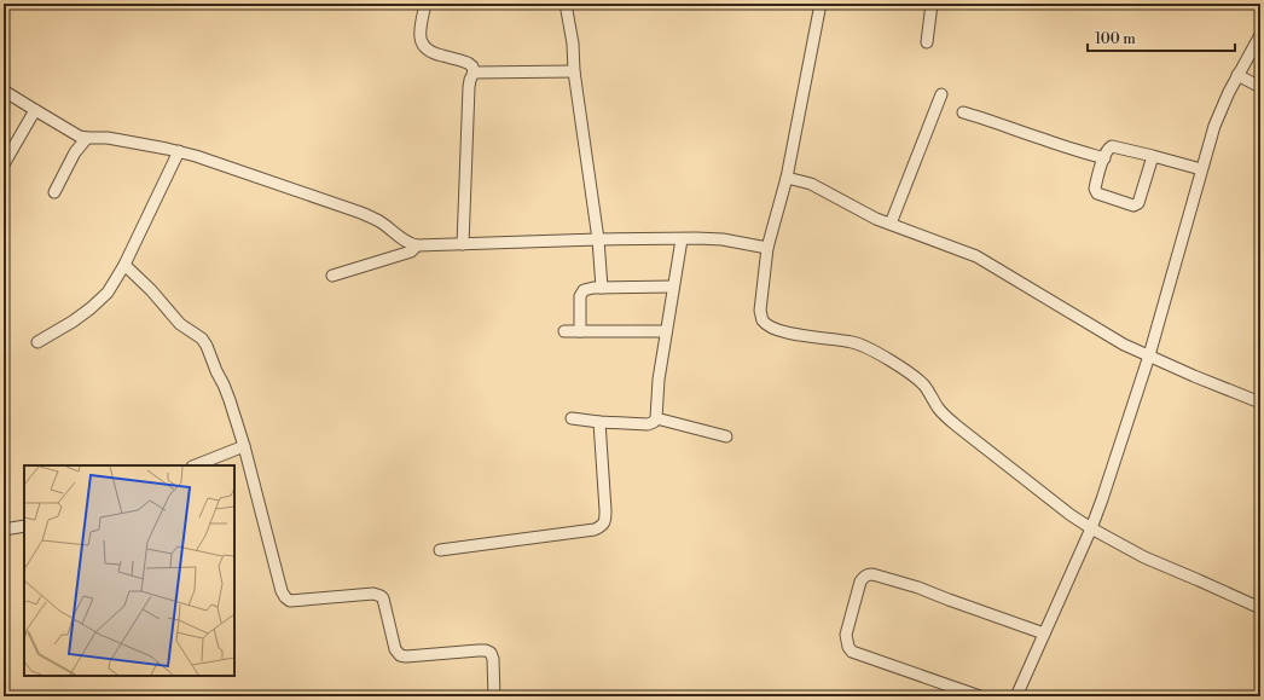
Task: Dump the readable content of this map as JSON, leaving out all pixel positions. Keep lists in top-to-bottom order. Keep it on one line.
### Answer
{"scale_bar":"100 m"}
